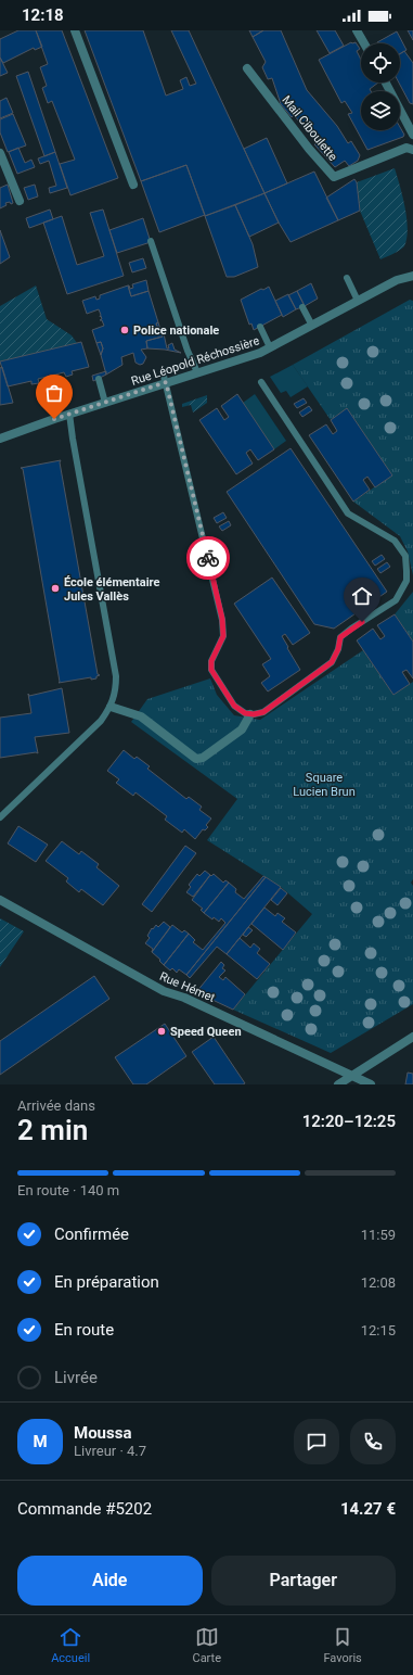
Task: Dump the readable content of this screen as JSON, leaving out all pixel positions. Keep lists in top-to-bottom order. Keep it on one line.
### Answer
{"streets":{"street":["Mail Ciboulette","Rue Léopold Réchossière","Rue Hémet"]},"parks":["Square Lucien Brun"],"places":["Police nationale","École élémentaire Jules Vallès","Speed Queen"],"page":{"status":"12:18","heading":["2 min","Arrivée dans","12:20–12:25"],"panel":["Moussa","Livreur · 4.7","Commande #5202","14.27 €"],"bar":"En route · 140 m","list":[["Confirmée","11:59"],["En préparation","12:08"],["En route","12:15"],"Livrée"],"round":"M","buttons":["Aide","Partager"],"tabs":["Accueil","Carte","Favoris"]}}
